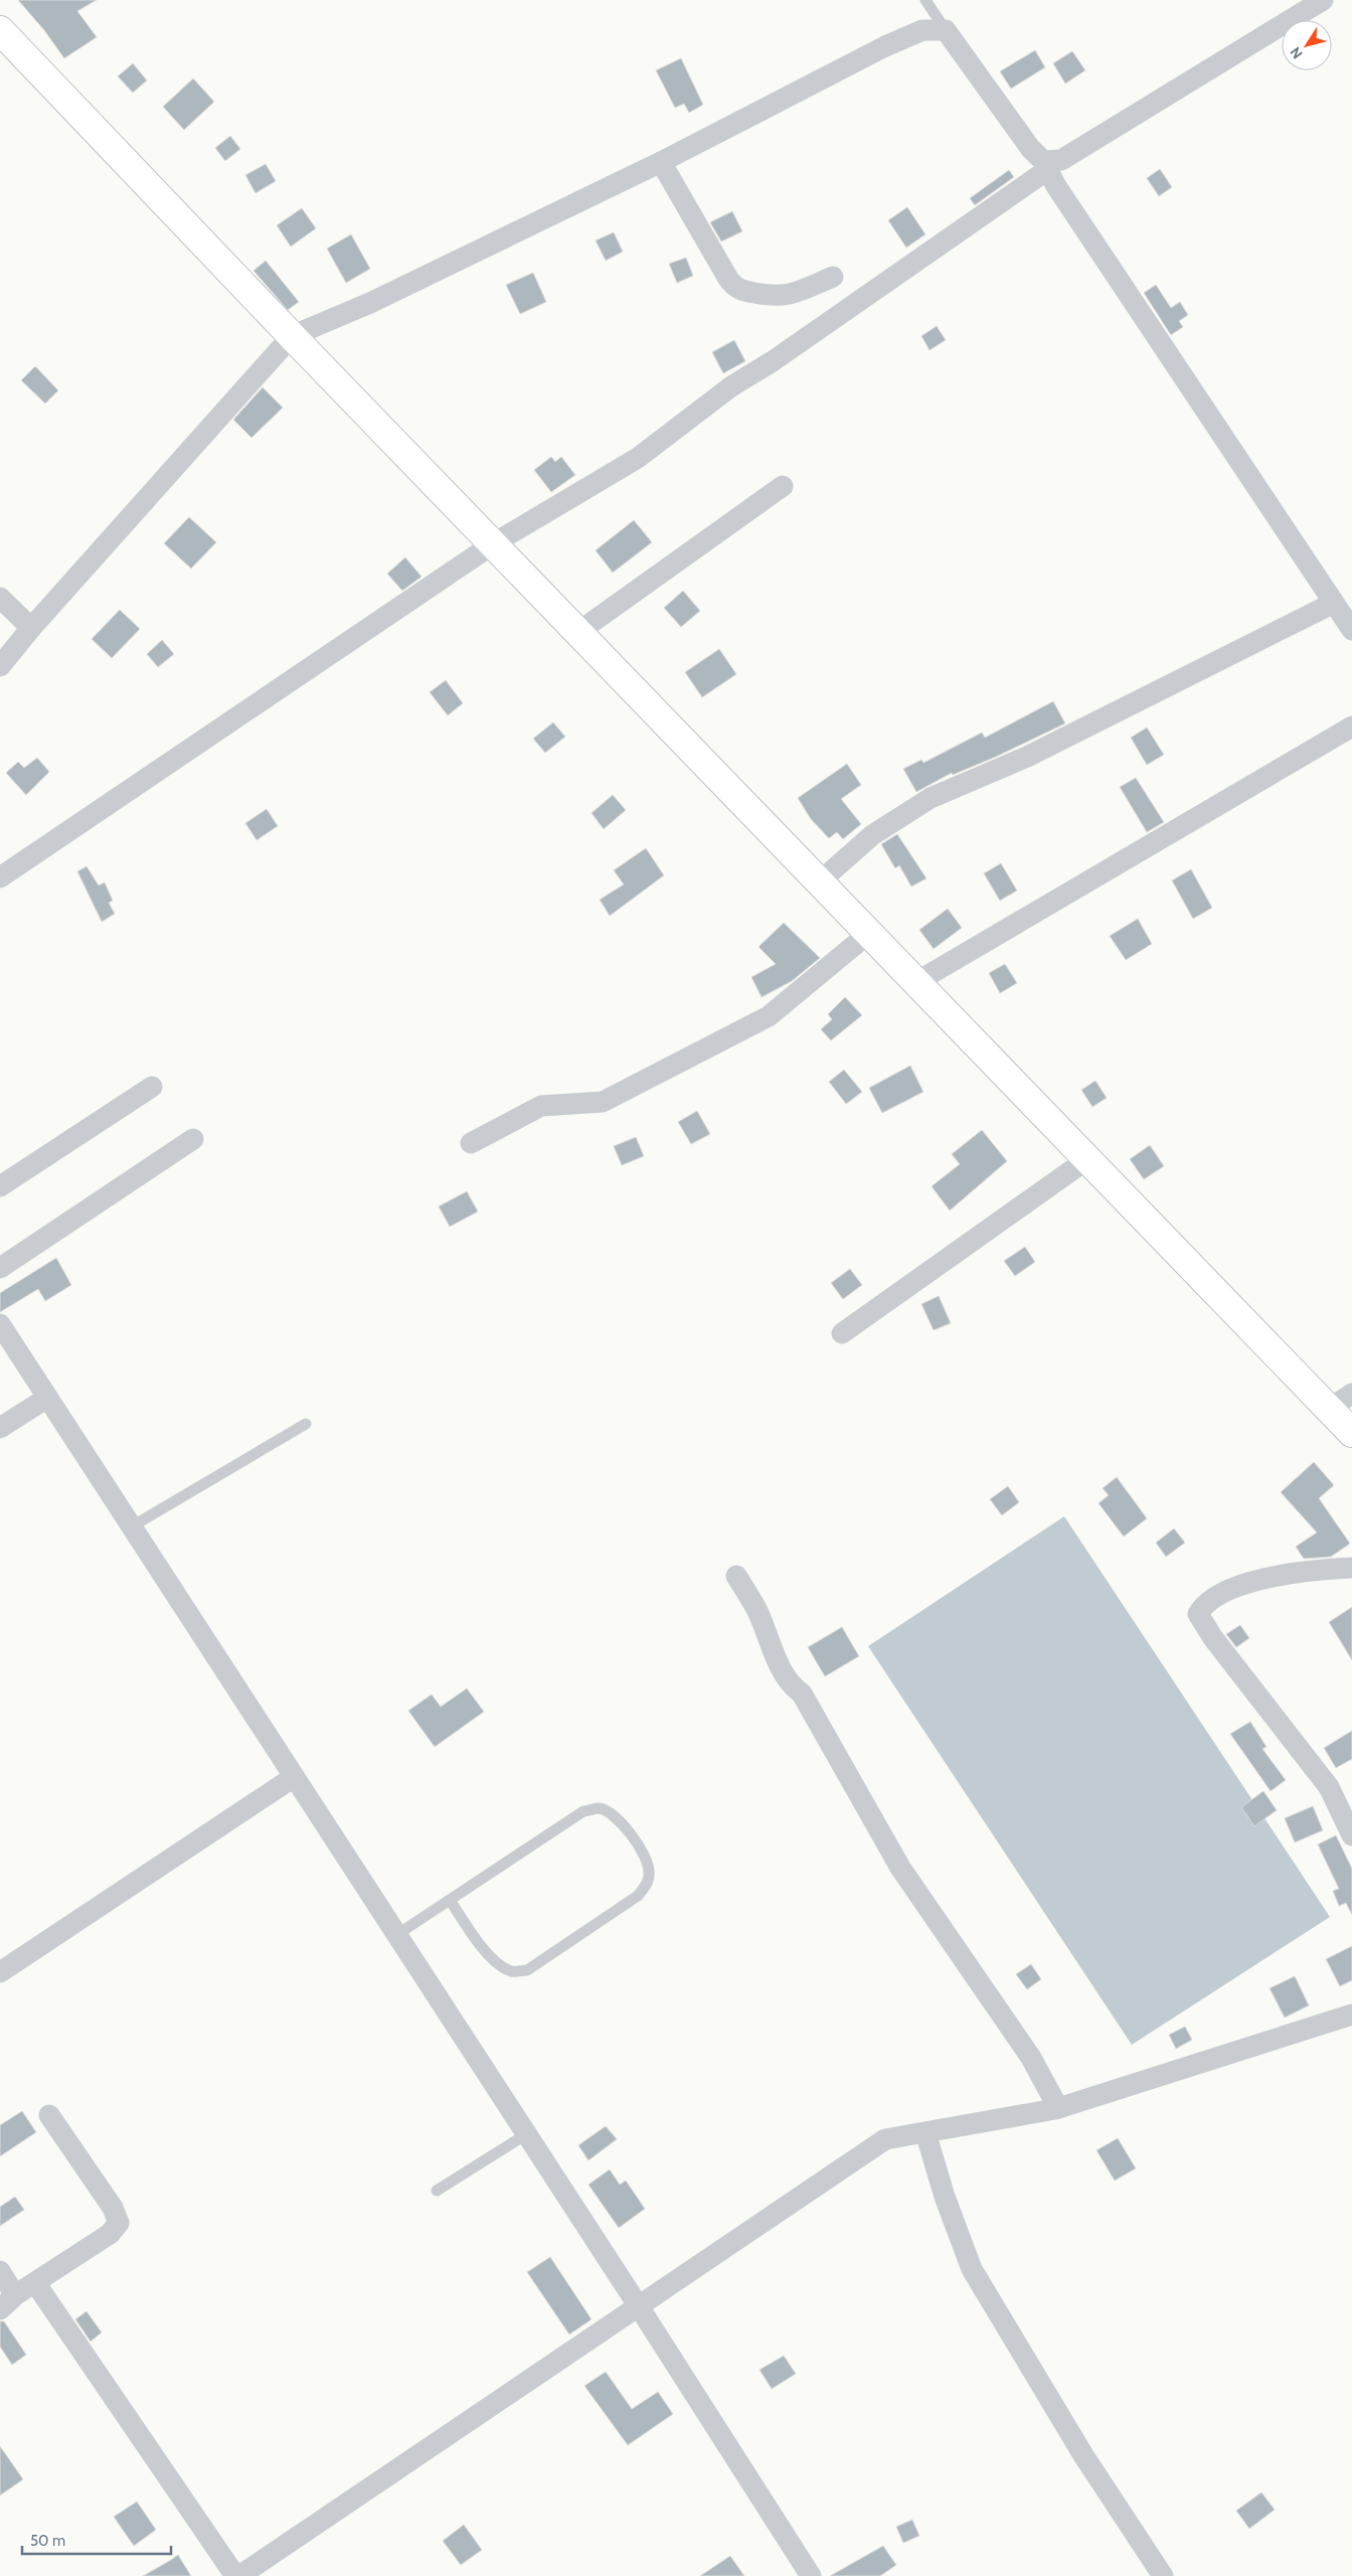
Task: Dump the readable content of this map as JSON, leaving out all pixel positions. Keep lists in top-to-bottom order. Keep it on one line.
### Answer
{"scale_bar":"50 m","north":"bottom left"}
